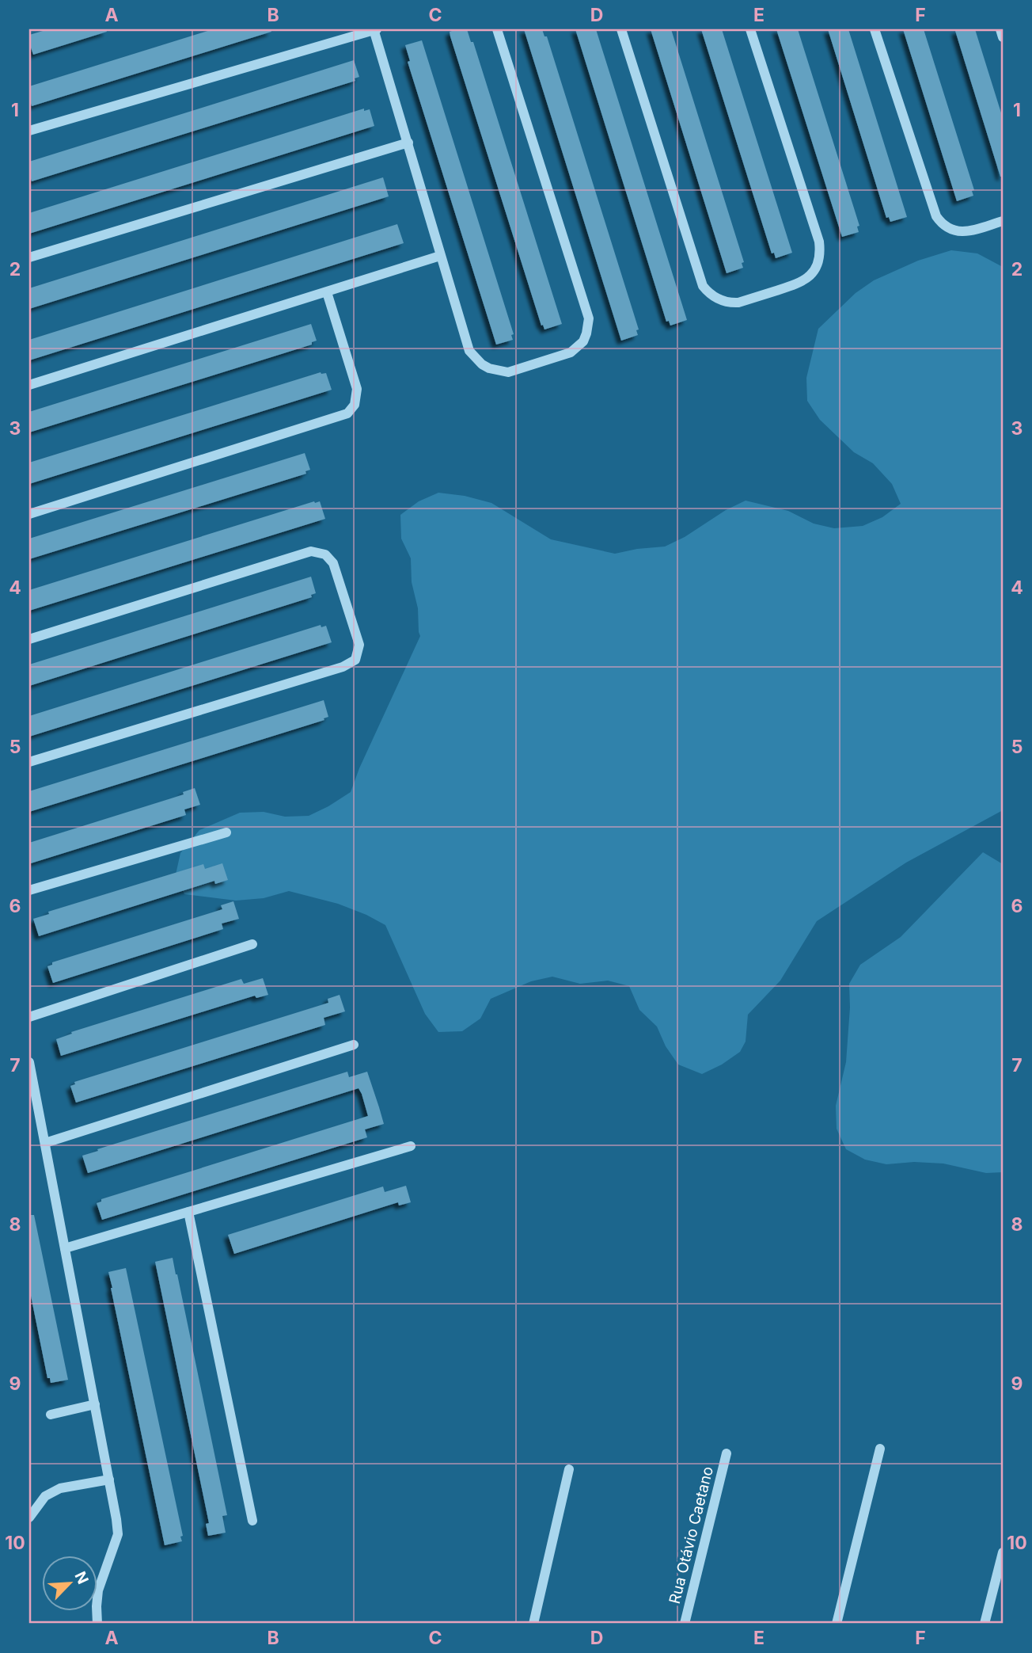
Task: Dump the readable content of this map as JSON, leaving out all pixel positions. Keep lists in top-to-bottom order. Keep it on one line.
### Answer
{"streets":{"street":["Rua Otávio Caetano"]},"north":"top right","grid":{"columns":["A","B","C","D","E","F"],"rows":["1","2","3","4","5","6","7","8","9","10"]}}
